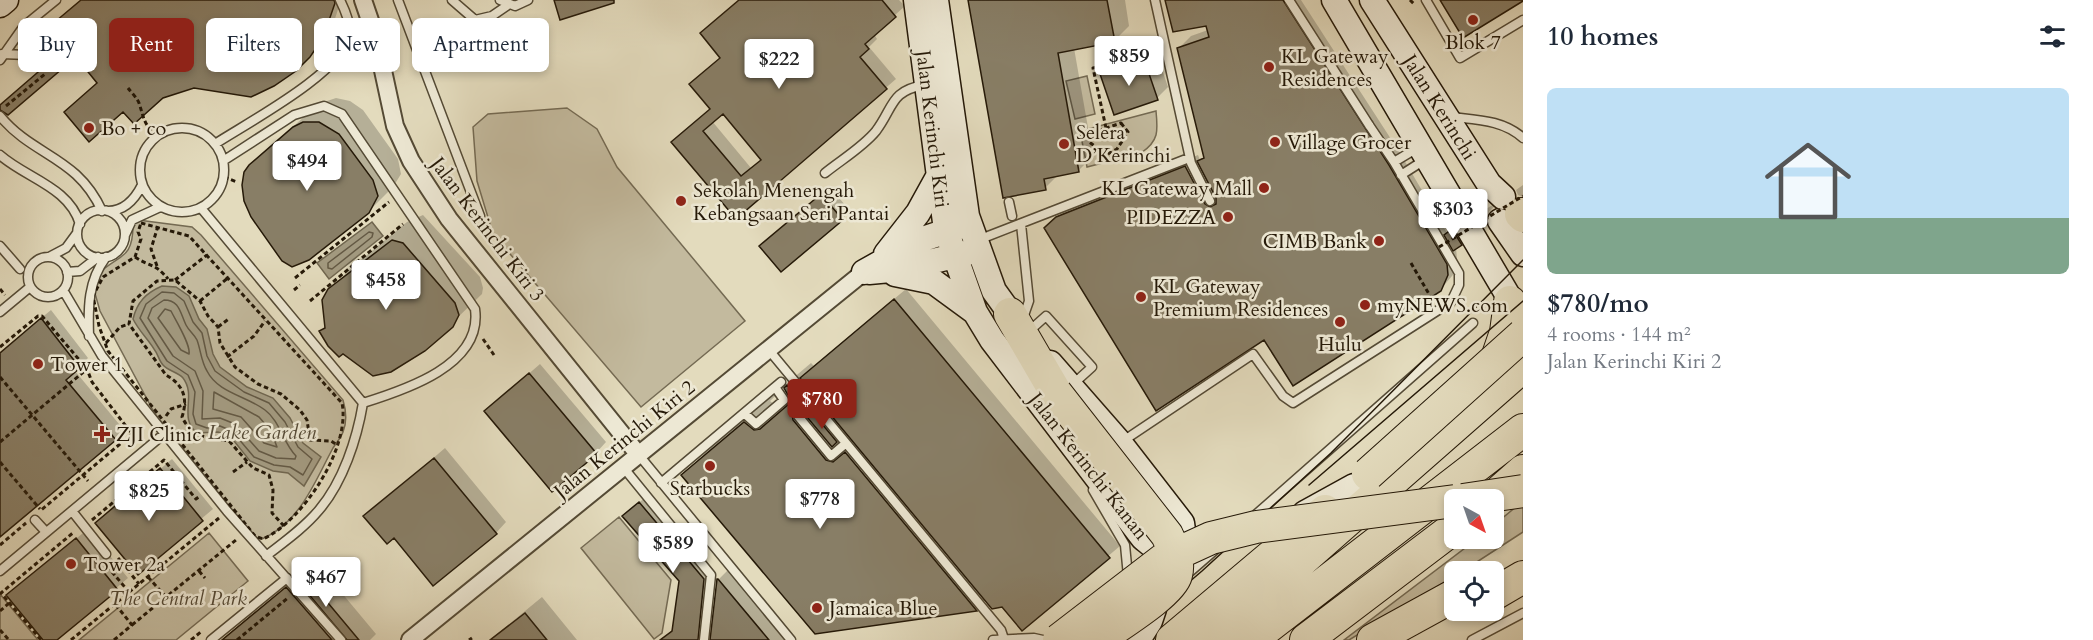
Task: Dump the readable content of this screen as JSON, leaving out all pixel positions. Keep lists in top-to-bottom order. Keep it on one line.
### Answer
{"streets":{"street":["Jalan Kerinchi","Jalan Kerinchi Kiri","Jalan Kerinchi Kiri 3","Jalan Kerinchi Kiri 2","Jalan Kerinchi Kanan"]},"crossings":[["Jalan Kerinchi Kiri","Jalan Kerinchi Kanan"],["Jalan Kerinchi Kiri 3","Jalan Kerinchi Kiri 2"]],"water":["Lake Garden"],"parks":["The Central Park"],"places":{"other":["Blok 7","KL Gateway Residences","Bo + co","Village Grocer","Selera D’Kerinchi","KL Gateway Mall","Sekolah Menengah Kebangsaan Seri Pantai","PIDEZZA","CIMB Bank","KL Gateway Premium Residences","myNEWS.com","Hulu","Tower 1","Starbucks","Tower 2a","Jamaica Blue"],"health":["ZJI Clinic"]},"north":"bottom right","page":{"heading":"10 homes","chip":["Buy","Rent","Filters","New","Apartment"],"price":["$859","$222","$494","$303","$458","$780","$825","$778","$589","$467"],"list":[{"name":"$780/mo","note":"4 rooms · 144 m² · Jalan Kerinchi Kiri 2"}]}}
